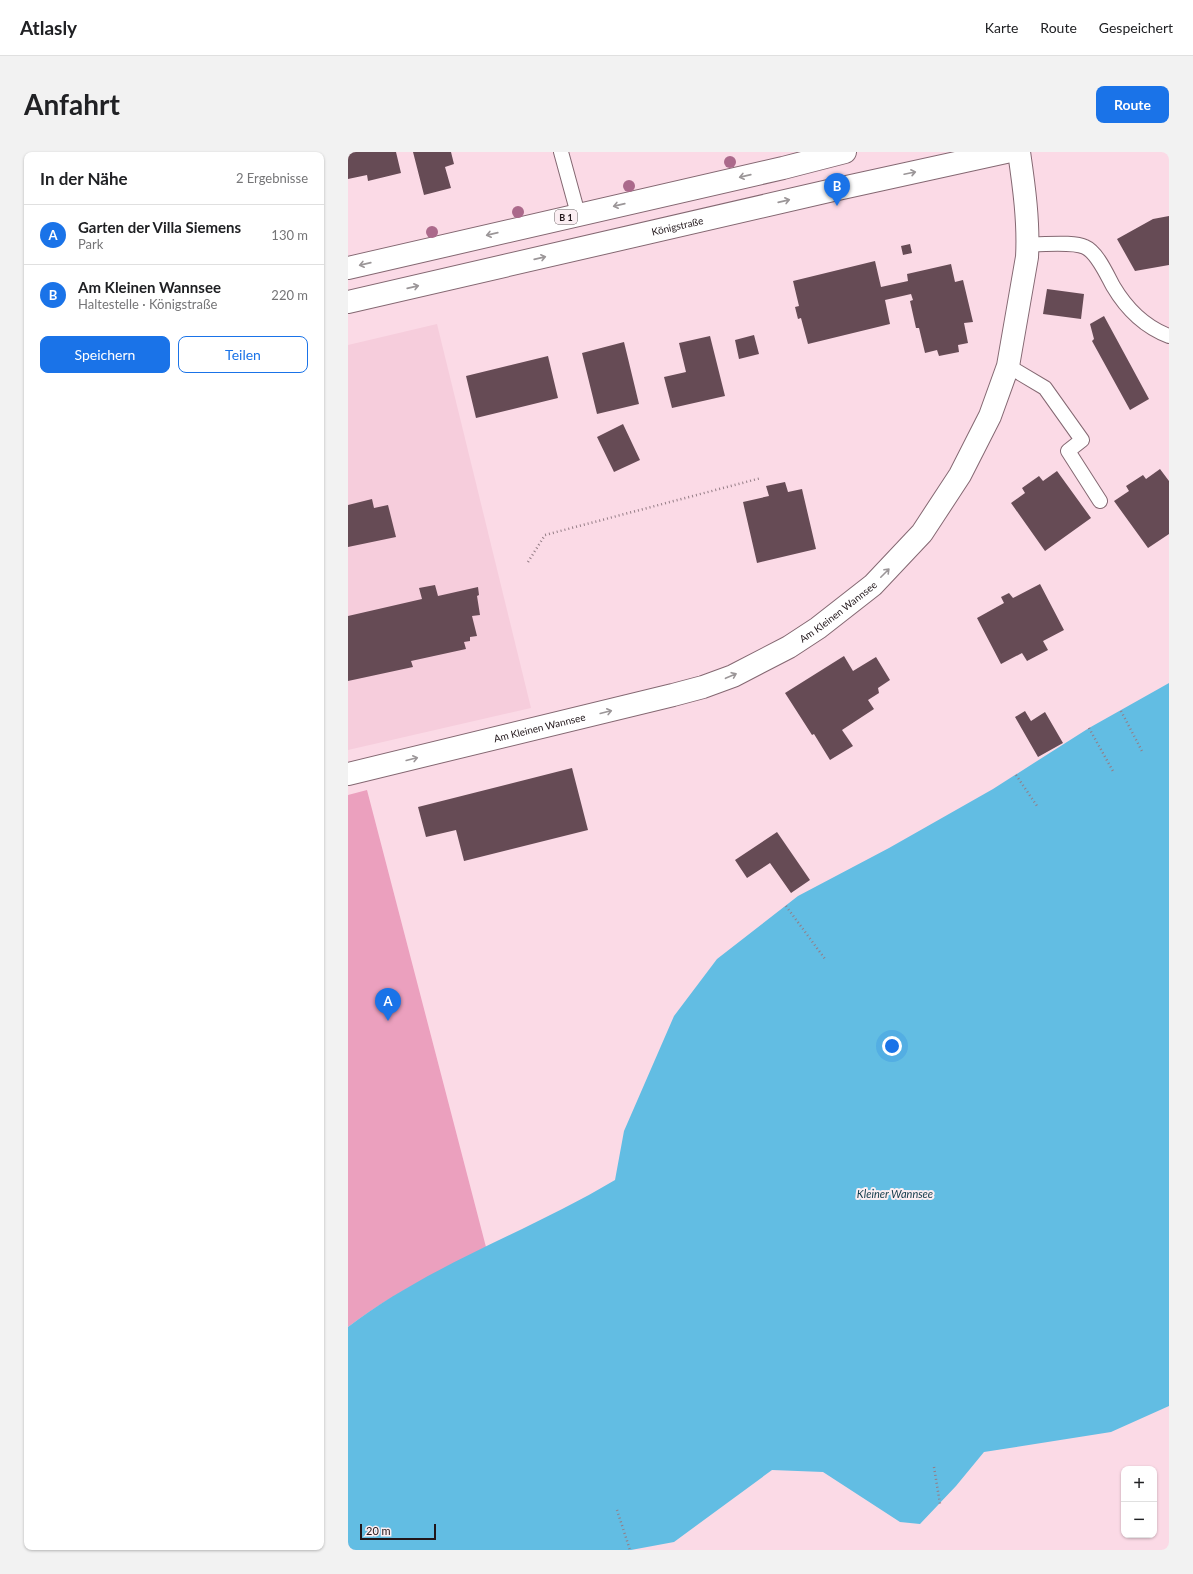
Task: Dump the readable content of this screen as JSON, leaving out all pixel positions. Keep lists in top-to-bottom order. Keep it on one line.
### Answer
{"streets":{"main road":["B 1","Königstraße","Am Kleinen Wannsee"]},"one_way":["Am Kleinen Wannsee"],"water":["Kleiner Wannsee"],"scale_bar":"20 m","page":{"header":"Atlasly","nav":["Karte","Route","Gespeichert"],"buttons":["Route",["Speichern","Teilen"]],"title":"Anfahrt","heading":["In der Nähe","2 Ergebnisse"],"pins":["B","A"],"list":[{"mark":"A","name":"Garten der Villa Siemens","note":"Park","value":"130 m"},{"mark":"B","name":"Am Kleinen Wannsee","note":"Haltestelle · Königstraße","value":"220 m"}],"map_buttons":["+","−"],"scale":"20 m"}}
